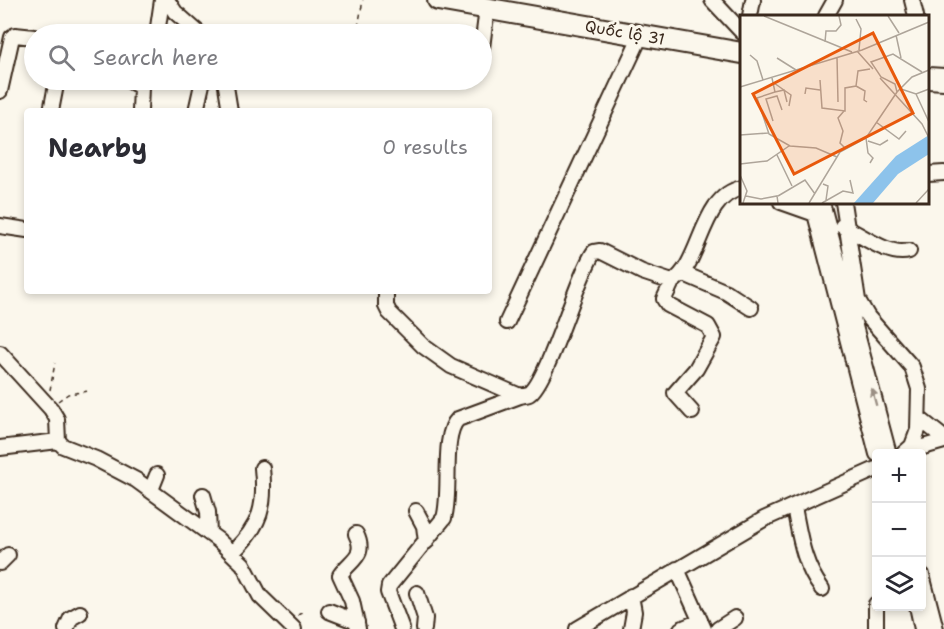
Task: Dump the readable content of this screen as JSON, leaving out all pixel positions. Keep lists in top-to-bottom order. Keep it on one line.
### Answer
{"streets":{"highway":["Quốc lộ 31"]},"page":{"search":"Search here","heading":["Nearby","0 results"],"map_buttons":["+","−"]}}
